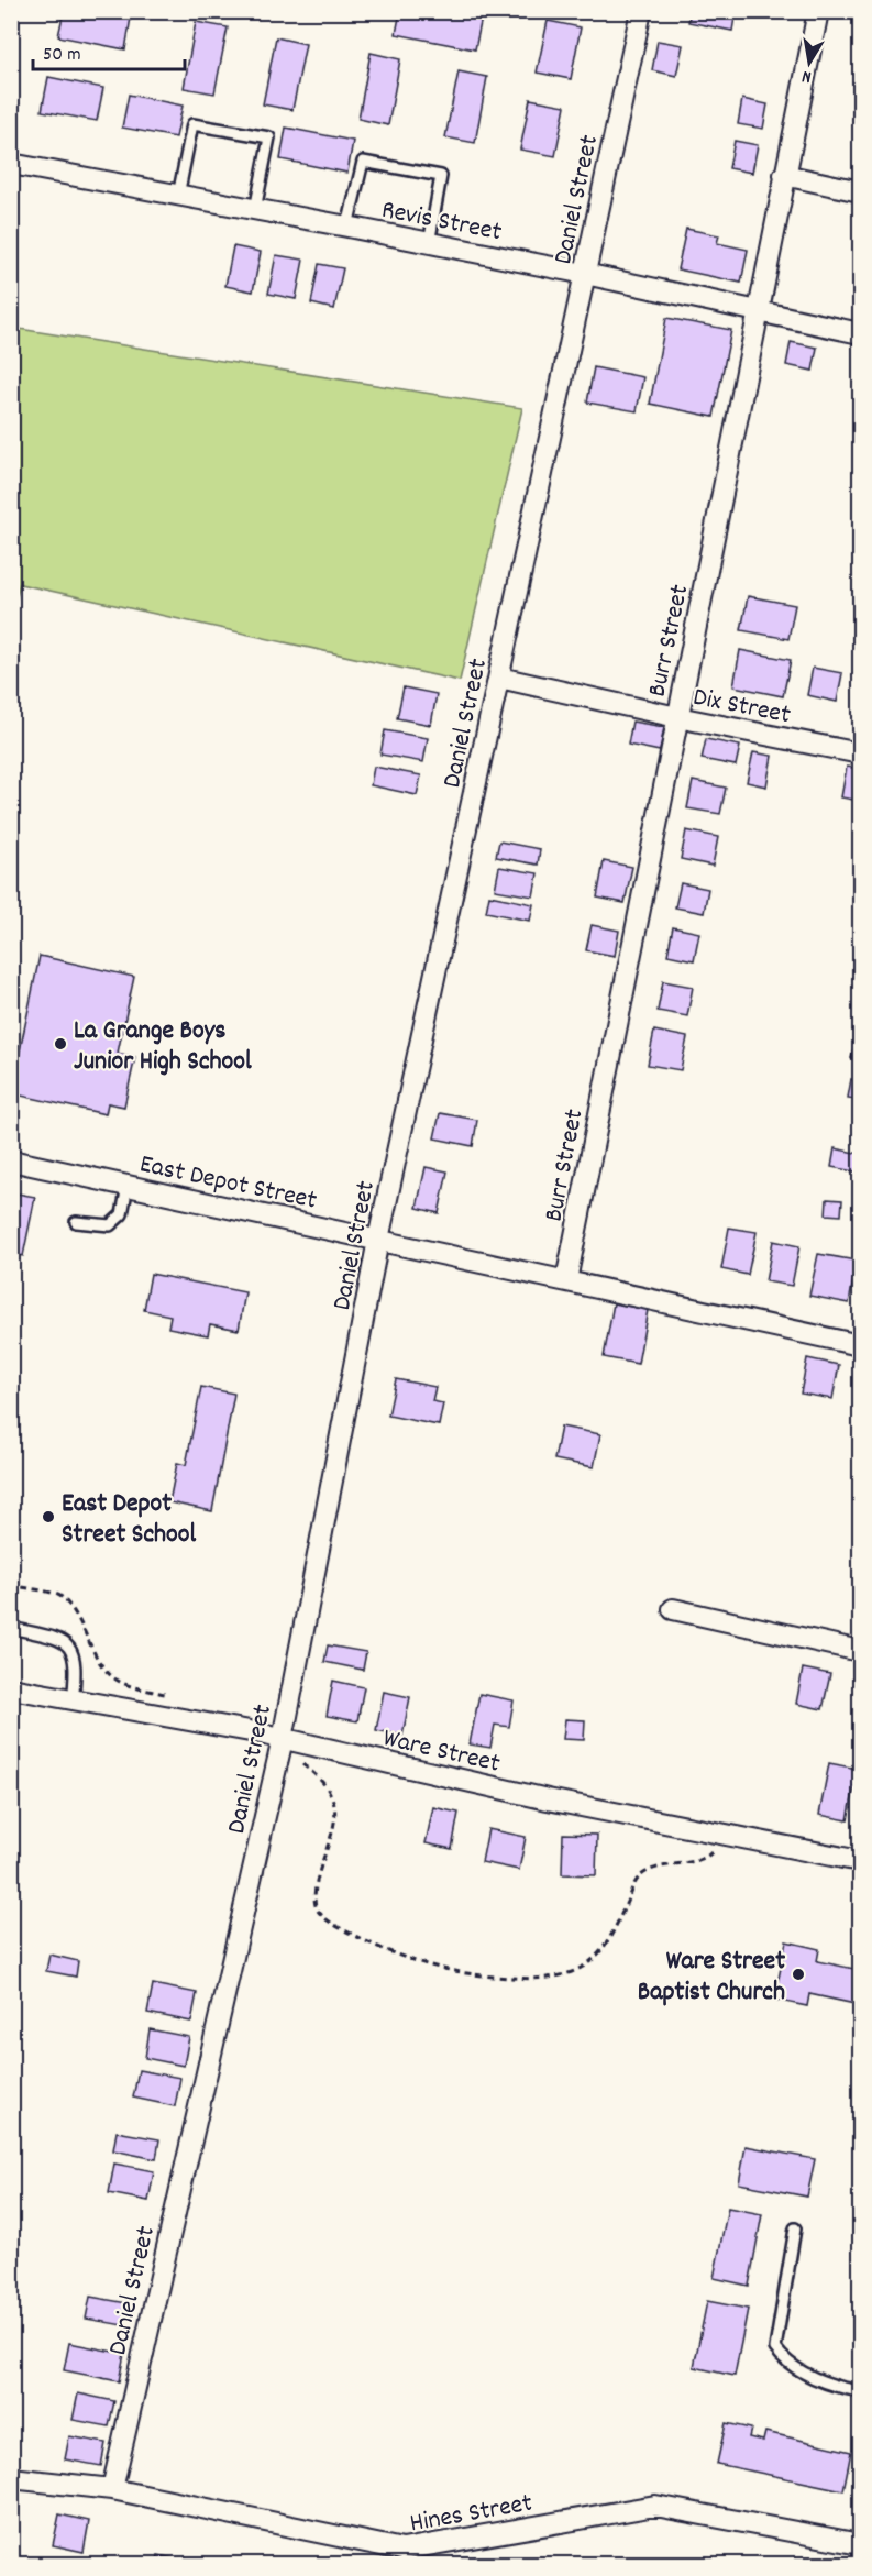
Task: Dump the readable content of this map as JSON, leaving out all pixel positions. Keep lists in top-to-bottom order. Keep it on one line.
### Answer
{"streets":{"street":["Daniel Street","Revis Street","Burr Street","Dix Street","East Depot Street","Ware Street","Hines Street"]},"crossings":[["Daniel Street","Revis Street"],["Daniel Street","Dix Street"],["Daniel Street","East Depot Street"],["Daniel Street","Ware Street"],["Daniel Street","Hines Street"],["Revis Street","Burr Street"],["Burr Street","Dix Street"],["Burr Street","East Depot Street"]],"places":["La Grange Boys Junior High School","East Depot Street School","Ware Street Baptist Church"],"scale_bar":"50 m","north":"bottom"}
